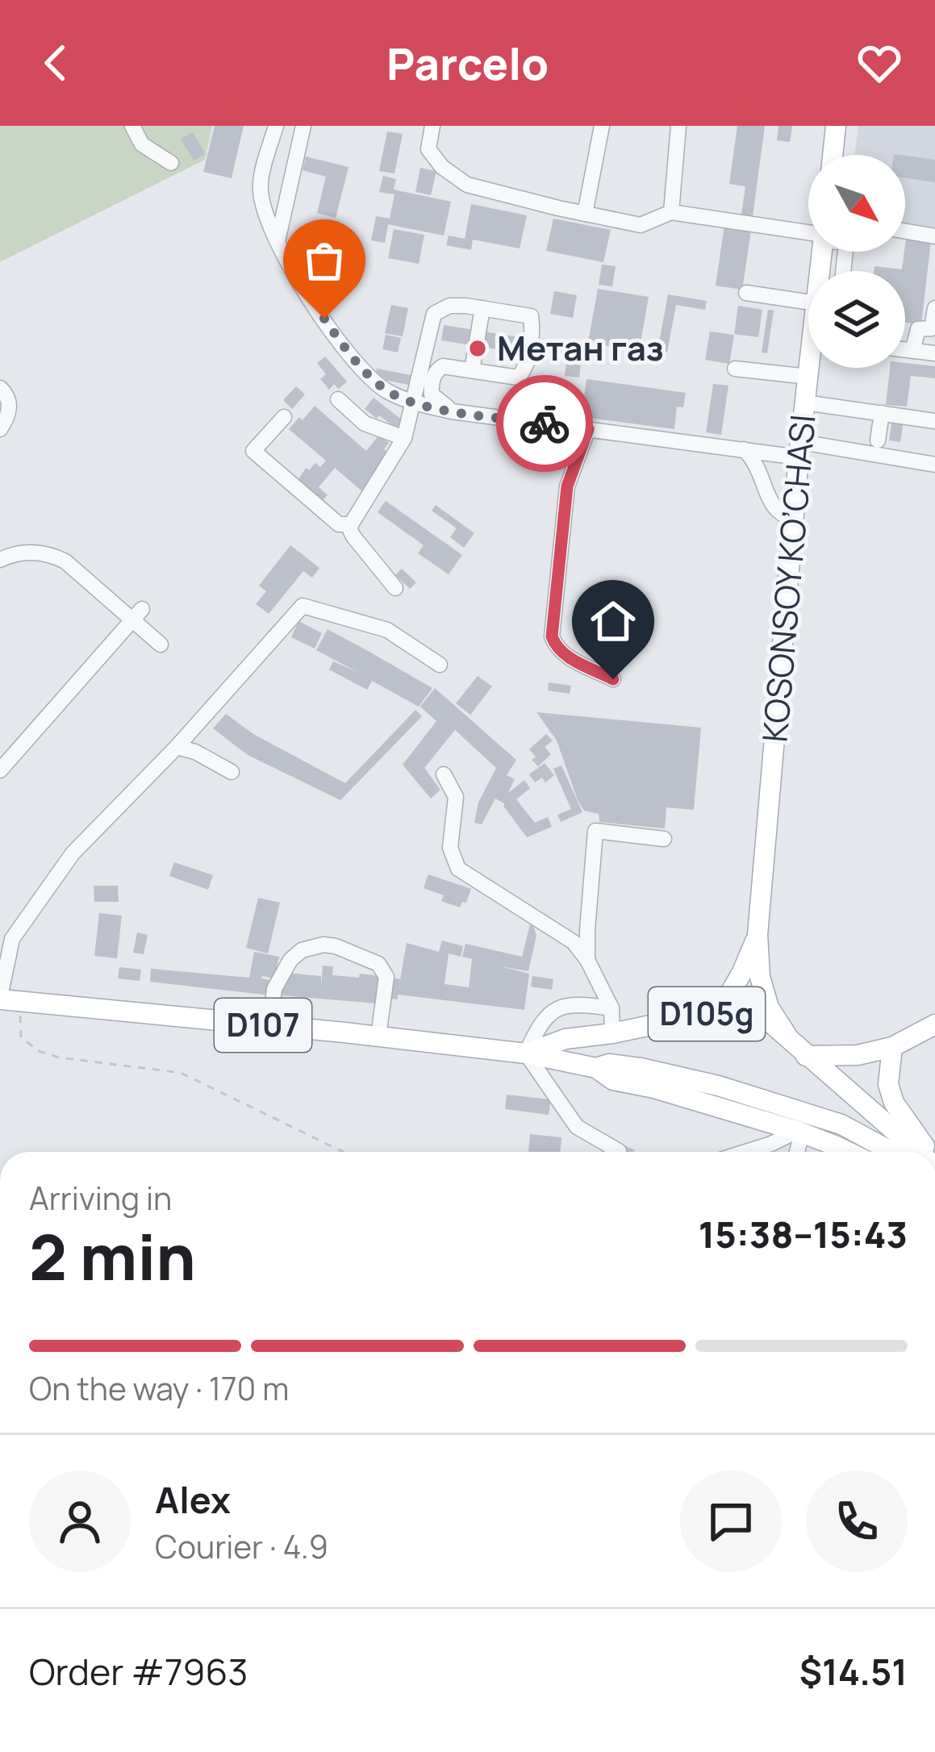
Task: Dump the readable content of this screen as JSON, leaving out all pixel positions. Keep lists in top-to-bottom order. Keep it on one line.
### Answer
{"streets":{"main road":["KOSONSOY KO’CHASI","D105g","D107"]},"crossings":[["KOSONSOY KO’CHASI","D105g"],["D105g","D107"]],"places":["Метан газ"],"north":"bottom right","page":{"header":"Parcelo","heading":["2 min","Arriving in","15:38–15:43"],"panel":["Alex","Courier · 4.9","Order #7963","$14.51"],"bar":"On the way · 170 m"}}
